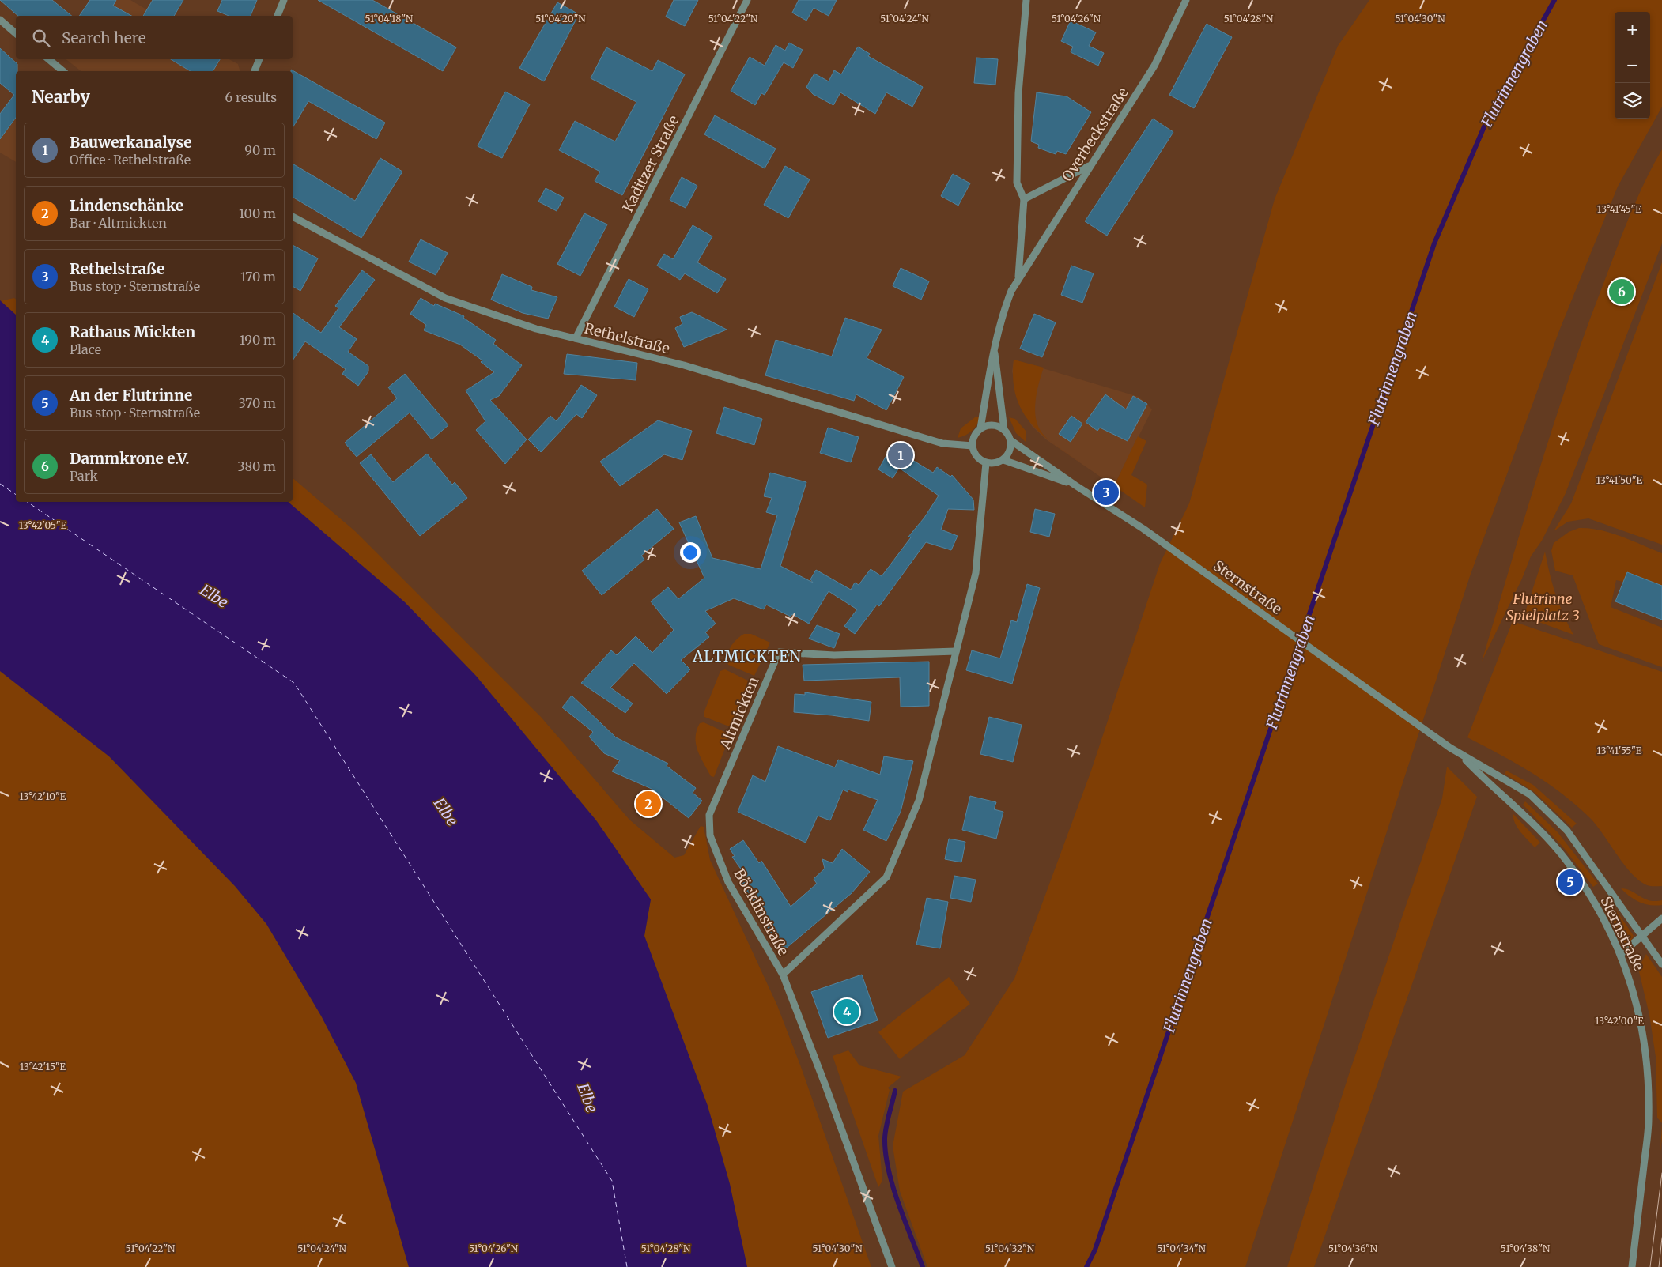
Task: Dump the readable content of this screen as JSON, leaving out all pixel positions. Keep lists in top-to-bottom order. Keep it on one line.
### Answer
{"streets":{"street":["Overbeckstraße","Kaditzer Straße","Rethelstraße","Sternstraße","Altmickten","Böcklinstraße"]},"crossings":[["Kaditzer Straße","Rethelstraße"],["Rethelstraße","Sternstraße"],["Altmickten","Böcklinstraße"]],"districts":["ALTMICKTEN"],"water":["Flutrinnengraben","Elbe"],"parks":["Flutrinne Spielplatz 3"],"page":{"map_buttons":["+","−"],"search":"Search here","heading":["Nearby","6 results"],"list":[{"mark":"1","name":"Bauwerkanalyse","note":"Office · Rethelstraße","value":"90 m"},{"mark":"2","name":"Lindenschänke","note":"Bar · Altmickten","value":"100 m"},{"mark":"3","name":"Rethelstraße","note":"Bus stop · Sternstraße","value":"170 m"},{"mark":"4","name":"Rathaus Mickten","note":"Place","value":"190 m"},{"mark":"5","name":"An der Flutrinne","note":"Bus stop · Sternstraße","value":"370 m"},{"mark":"6","name":"Dammkrone e.V.","note":"Park","value":"380 m"}],"pins":["6","1","3","2","5","4"]},"coordinates":["51°04'18\"N","51°04'20\"N","51°04'22\"N","51°04'24\"N","51°04'26\"N","51°04'28\"N","51°04'30\"N","13°41'45\"E","13°41'50\"E","13°42'05\"E","13°41'55\"E","13°42'10\"E","13°42'00\"E","13°42'15\"E","51°04'32\"N","51°04'34\"N","51°04'36\"N","51°04'38\"N"]}
